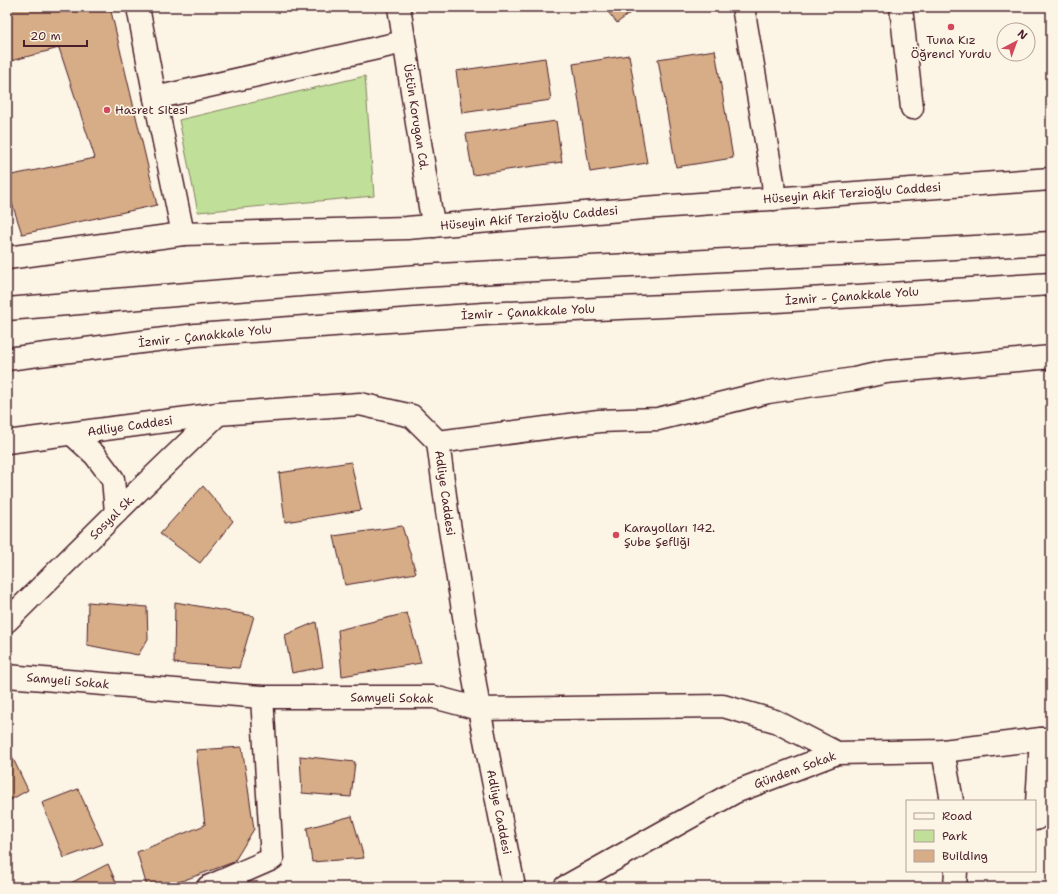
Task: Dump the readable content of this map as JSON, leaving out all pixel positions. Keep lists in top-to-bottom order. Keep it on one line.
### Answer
{"streets":{"main road":["Üstün Korugan Cd.","Hüseyin Akif Terzioğlu Caddesi","İzmir - Çanakkale Yolu","Adliye Caddesi","Sosyal Sk.","Samyeli Sokak","Gündem Sokak"]},"crossings":[["Üstün Korugan Cd.","Hüseyin Akif Terzioğlu Caddesi"],["Adliye Caddesi","Sosyal Sk."],["Adliye Caddesi","Samyeli Sokak"],["Samyeli Sokak","Gündem Sokak"]],"places":["Tuna Kız Öğrenci Yurdu","Hasret Sitesi","Karayolları 142. Şube Şefliği"],"legend":["Road","Park","Building"],"scale_bar":"20 m","north":"top right"}
